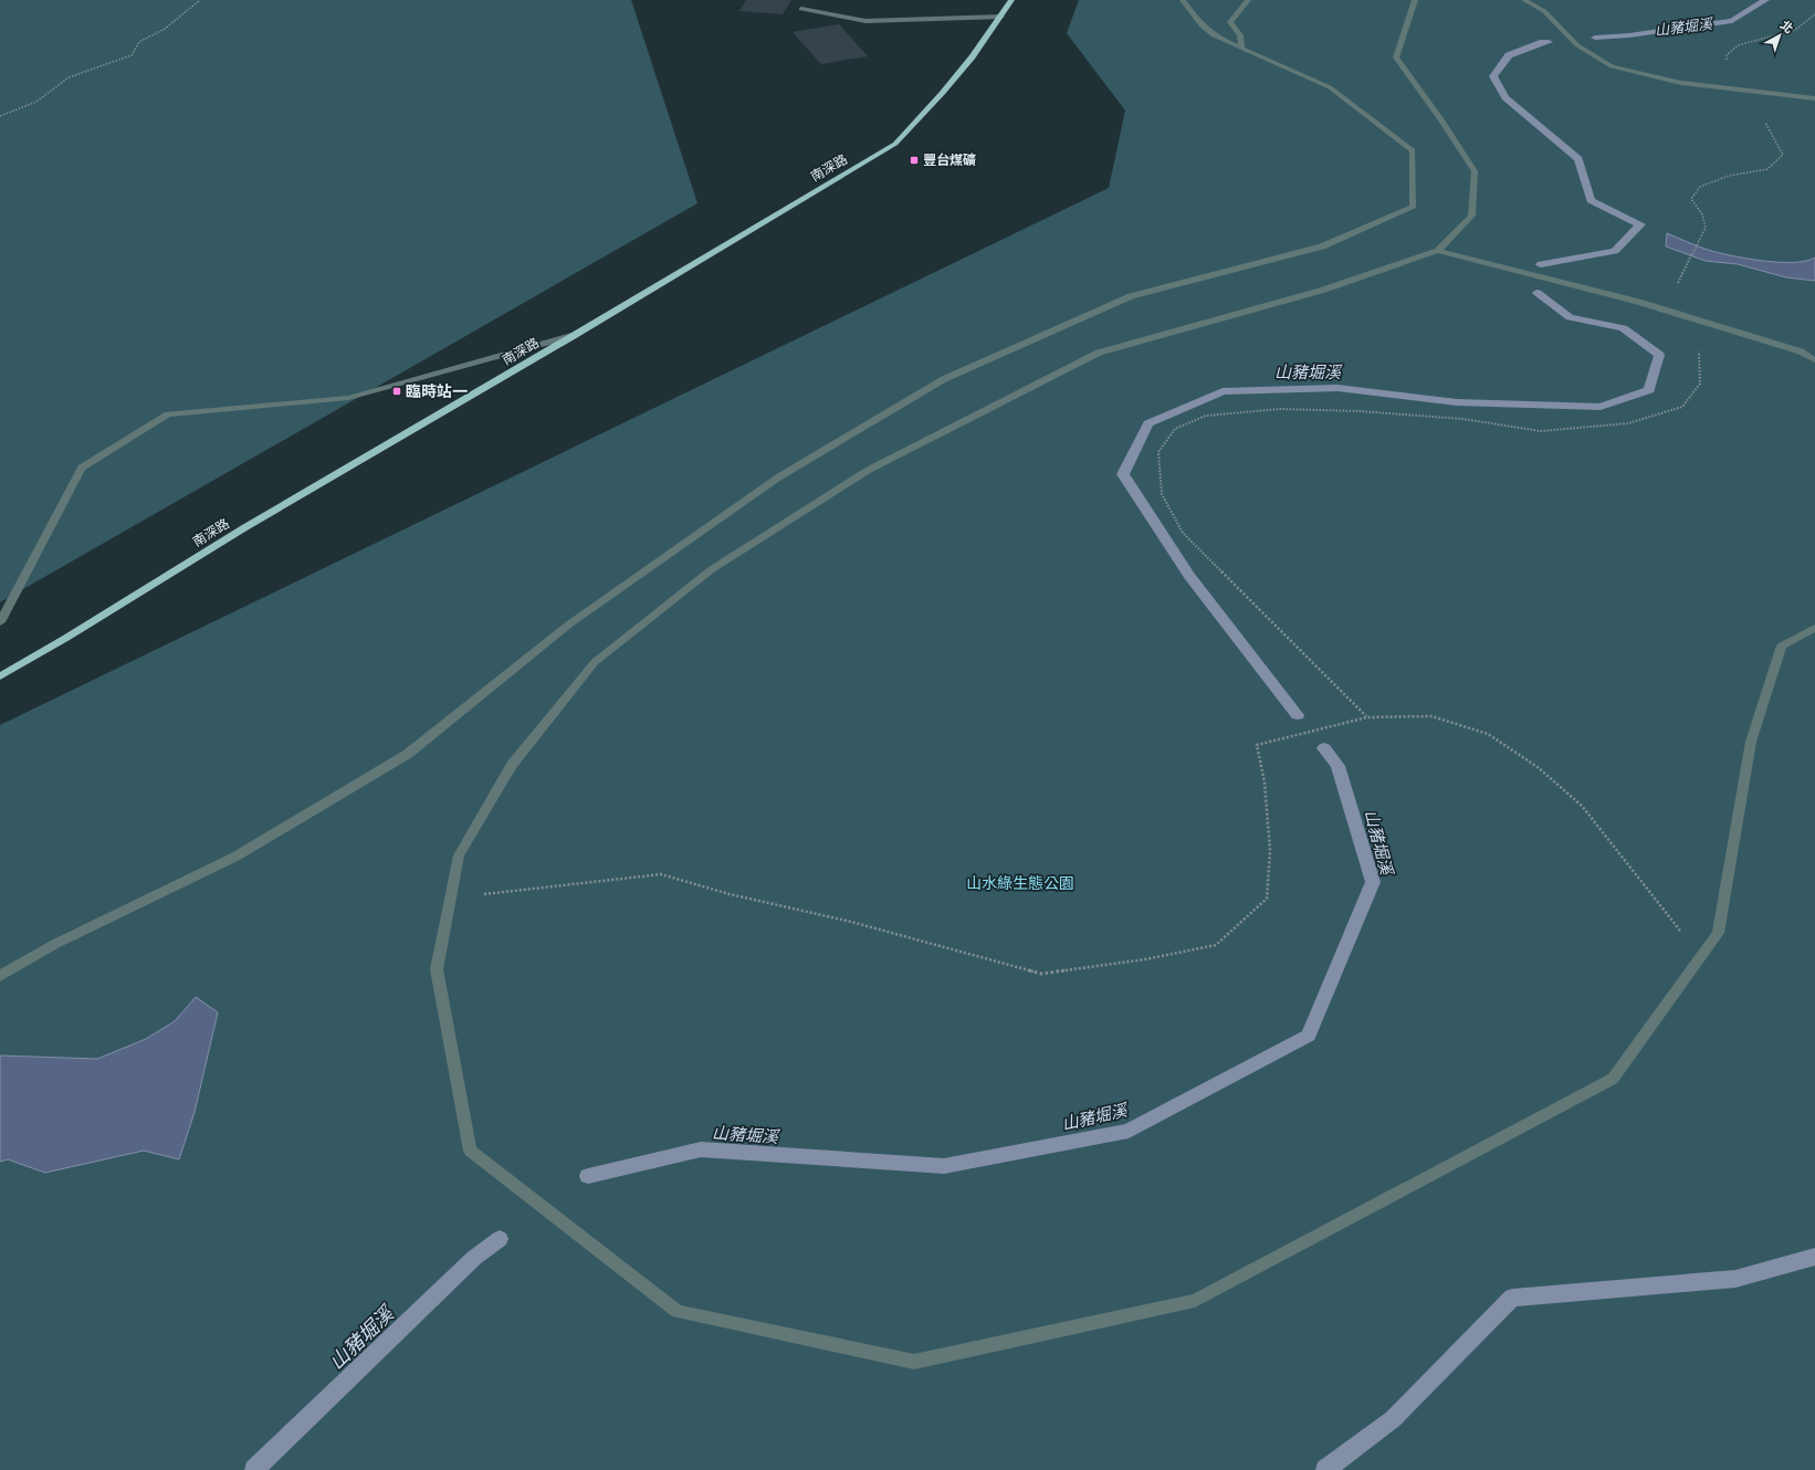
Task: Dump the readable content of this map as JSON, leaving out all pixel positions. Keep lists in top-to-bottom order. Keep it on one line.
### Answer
{"streets":{"main road":["南深路"]},"water":["山豬堀溪"],"parks":["山水綠生態公園"],"places":{"transit":["豐台煤礦","臨時站一"]},"north":"top right"}
